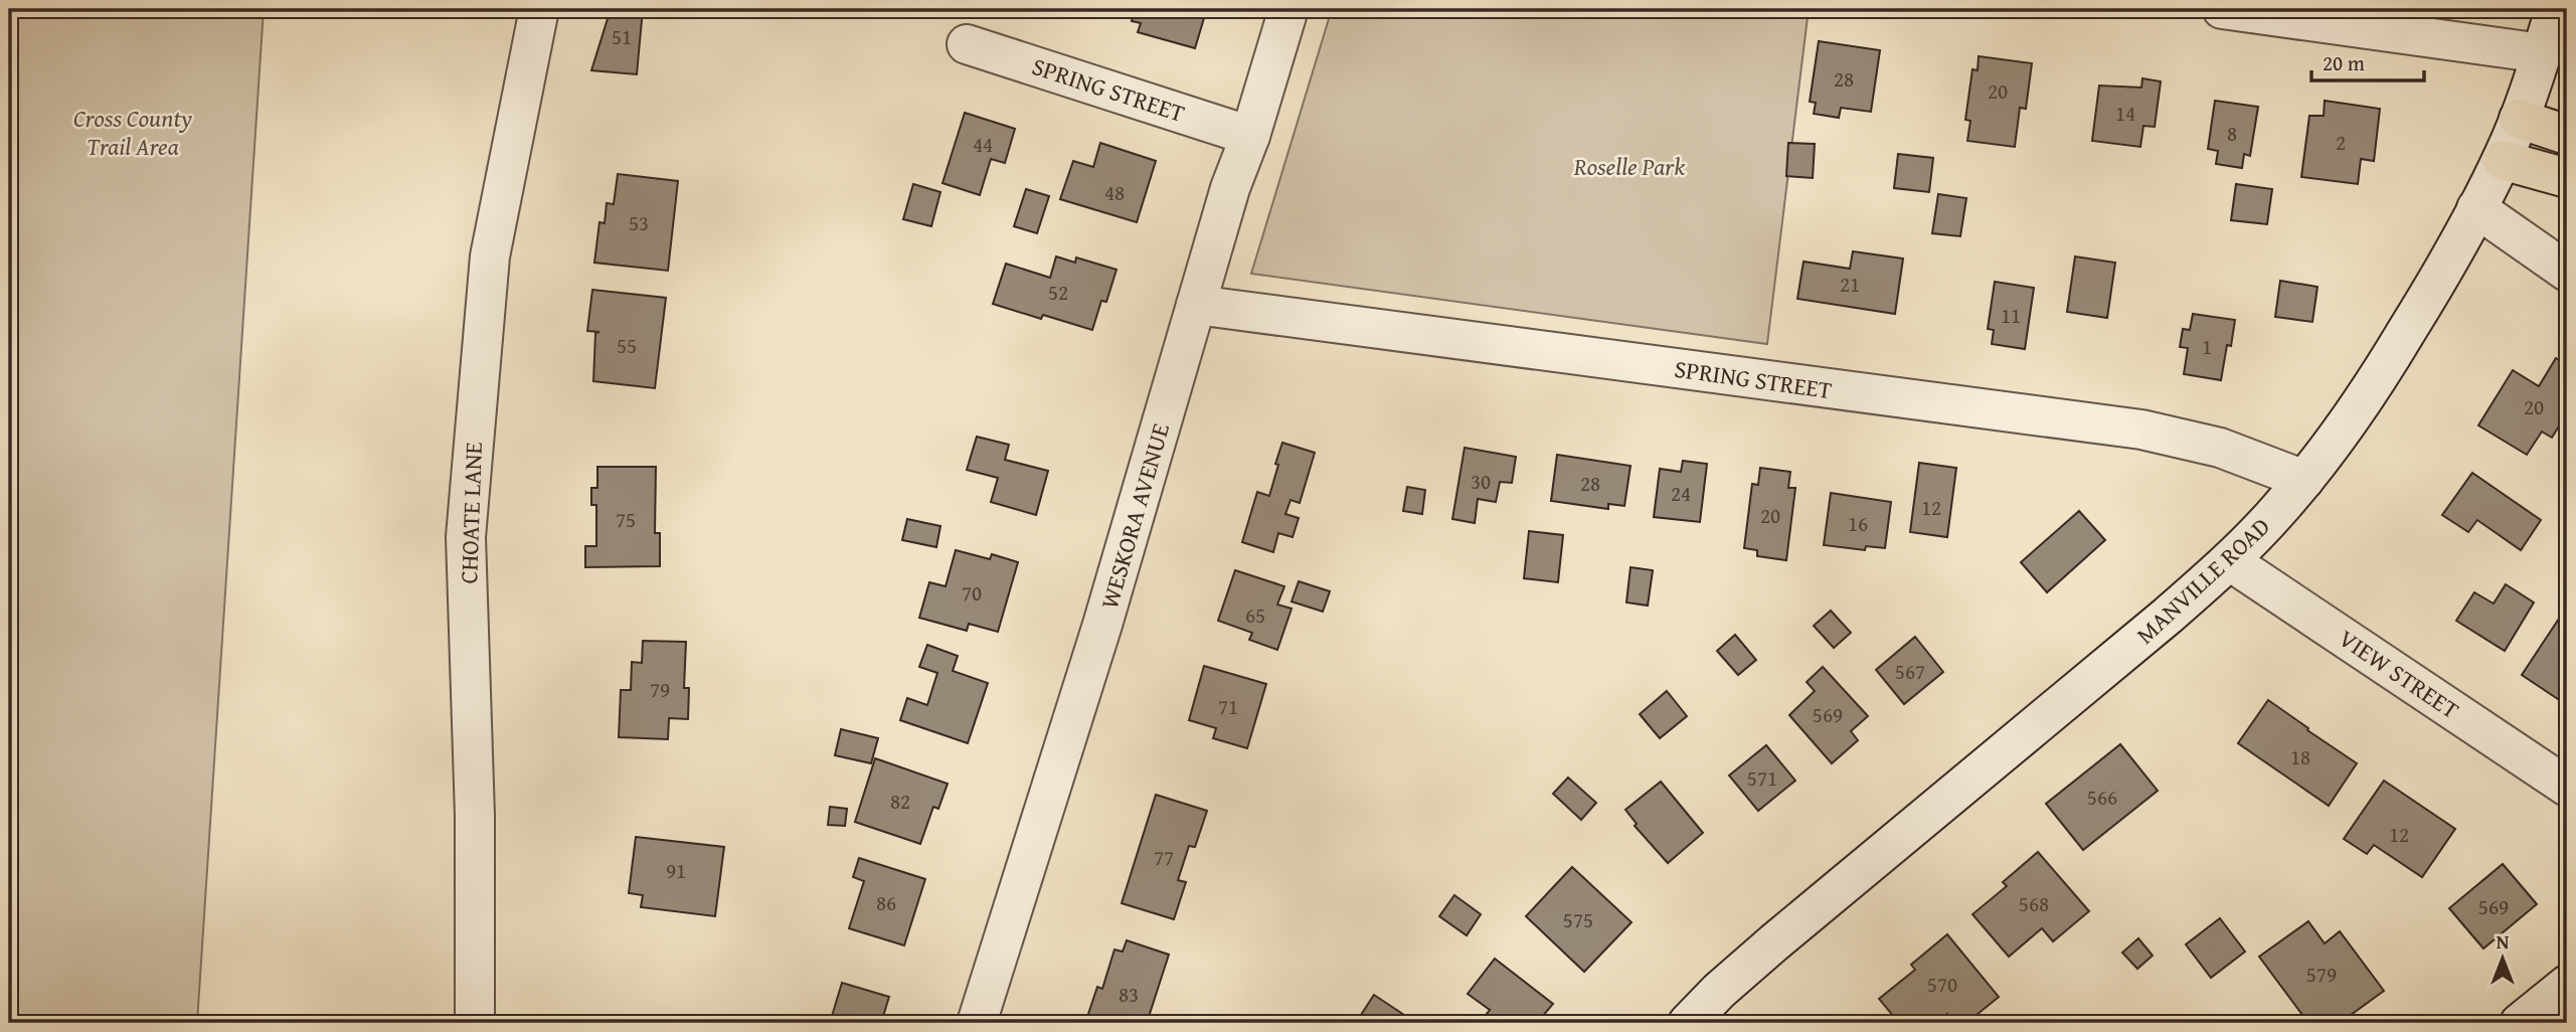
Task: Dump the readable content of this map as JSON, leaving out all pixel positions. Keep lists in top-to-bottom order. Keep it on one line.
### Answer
{"streets":{"street":["SPRING STREET","CHOATE LANE","WESKORA AVENUE","MANVILLE ROAD","VIEW STREET"]},"crossings":[["SPRING STREET","WESKORA AVENUE"],["SPRING STREET","MANVILLE ROAD"],["MANVILLE ROAD","VIEW STREET"]],"parks":["Cross County Trail Area","Roselle Park"],"house_numbers":["51","28","20","14","8","2","44","48","53","21","52","11","55","1","20","30","28","24","12","20","75","16","70","65","567","79","71","569","18","571","566","82","12","77","91","86","568","569","575","579","570","83"],"scale_bar":"20 m","north":"top"}
